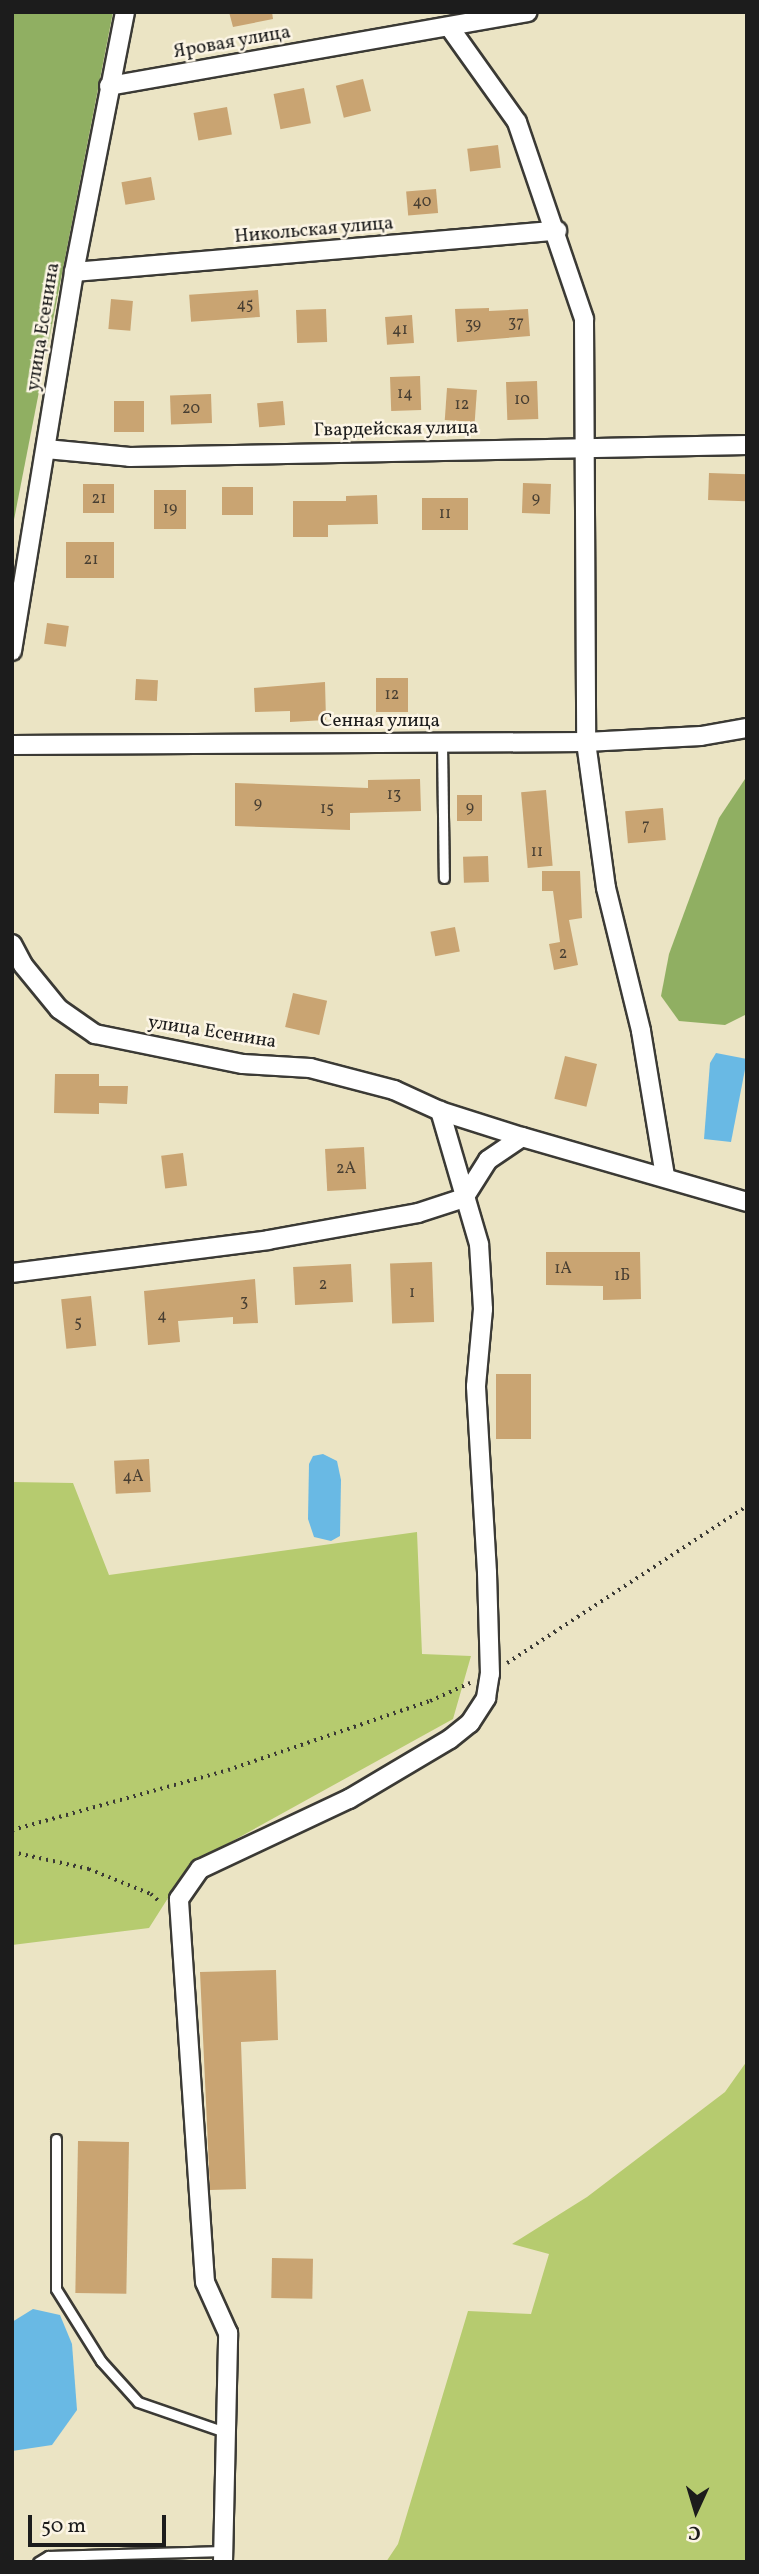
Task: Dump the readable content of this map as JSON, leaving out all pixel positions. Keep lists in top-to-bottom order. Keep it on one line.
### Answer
{"streets":{"street":["Яровая улица","Никольская улица","улица Есенина","Гвардейская улица","Сенная улица"]},"crossings":[["Яровая улица","улица Есенина"],["Никольская улица","улица Есенина"],["улица Есенина","Гвардейская улица"]],"house_numbers":["40","45","37","39","41","14","10","12","20","21","9","19","11","21","12","13","9","9","15","7","11","2","2А","1А","1Б","2","1","3","4","5","4А"],"scale_bar":"50 m","north":"bottom"}
